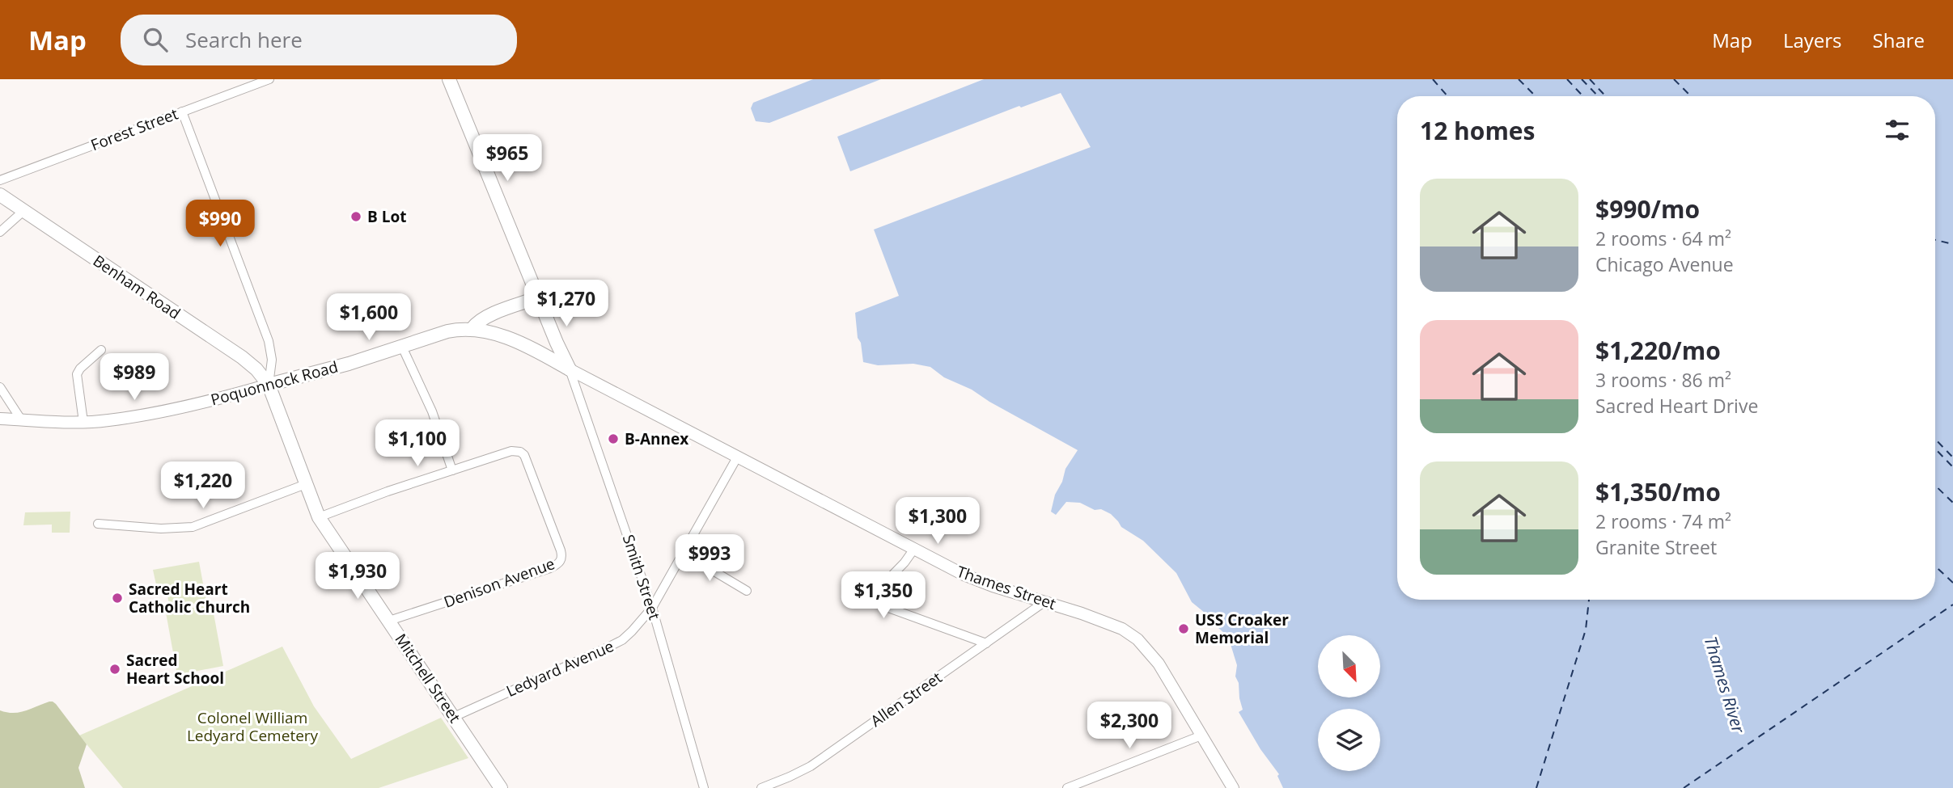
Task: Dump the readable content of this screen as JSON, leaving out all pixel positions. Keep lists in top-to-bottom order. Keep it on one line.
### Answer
{"streets":{"main road":["Benham Road","Poquonnock Road","Mitchell Street"],"street":["Forest Street","Smith Street","Denison Avenue","Thames Street","Ledyard Avenue","Allen Street"]},"crossings":[["Benham Road","Poquonnock Road"],["Benham Road","Mitchell Street"],["Poquonnock Road","Smith Street"],["Poquonnock Road","Thames Street"],["Poquonnock Road","Mitchell Street"],["Smith Street","Thames Street"],["Smith Street","Ledyard Avenue"],["Denison Avenue","Mitchell Street"],["Thames Street","Ledyard Avenue"],["Thames Street","Allen Street"],["Ledyard Avenue","Mitchell Street"]],"water":["Thames River"],"parks":["Colonel William Ledyard Cemetery"],"places":["B Lot","B-Annex","Sacred Heart Catholic Church","USS Croaker Memorial","Sacred Heart School"],"north":"bottom right","page":{"header":"Map","search":"Search here","nav":["Map","Layers","Share"],"heading":"12 homes","price":["$965","$990","$1,270","$1,600","$989","$1,100","$1,220","$1,300","$993","$1,930","$1,350","$2,300"],"list":[{"name":"$990/mo","note":"2 rooms · 64 m² · Chicago Avenue"},{"name":"$1,220/mo","note":"3 rooms · 86 m² · Sacred Heart Drive"},{"name":"$1,350/mo","note":"2 rooms · 74 m² · Granite Street"}]}}
